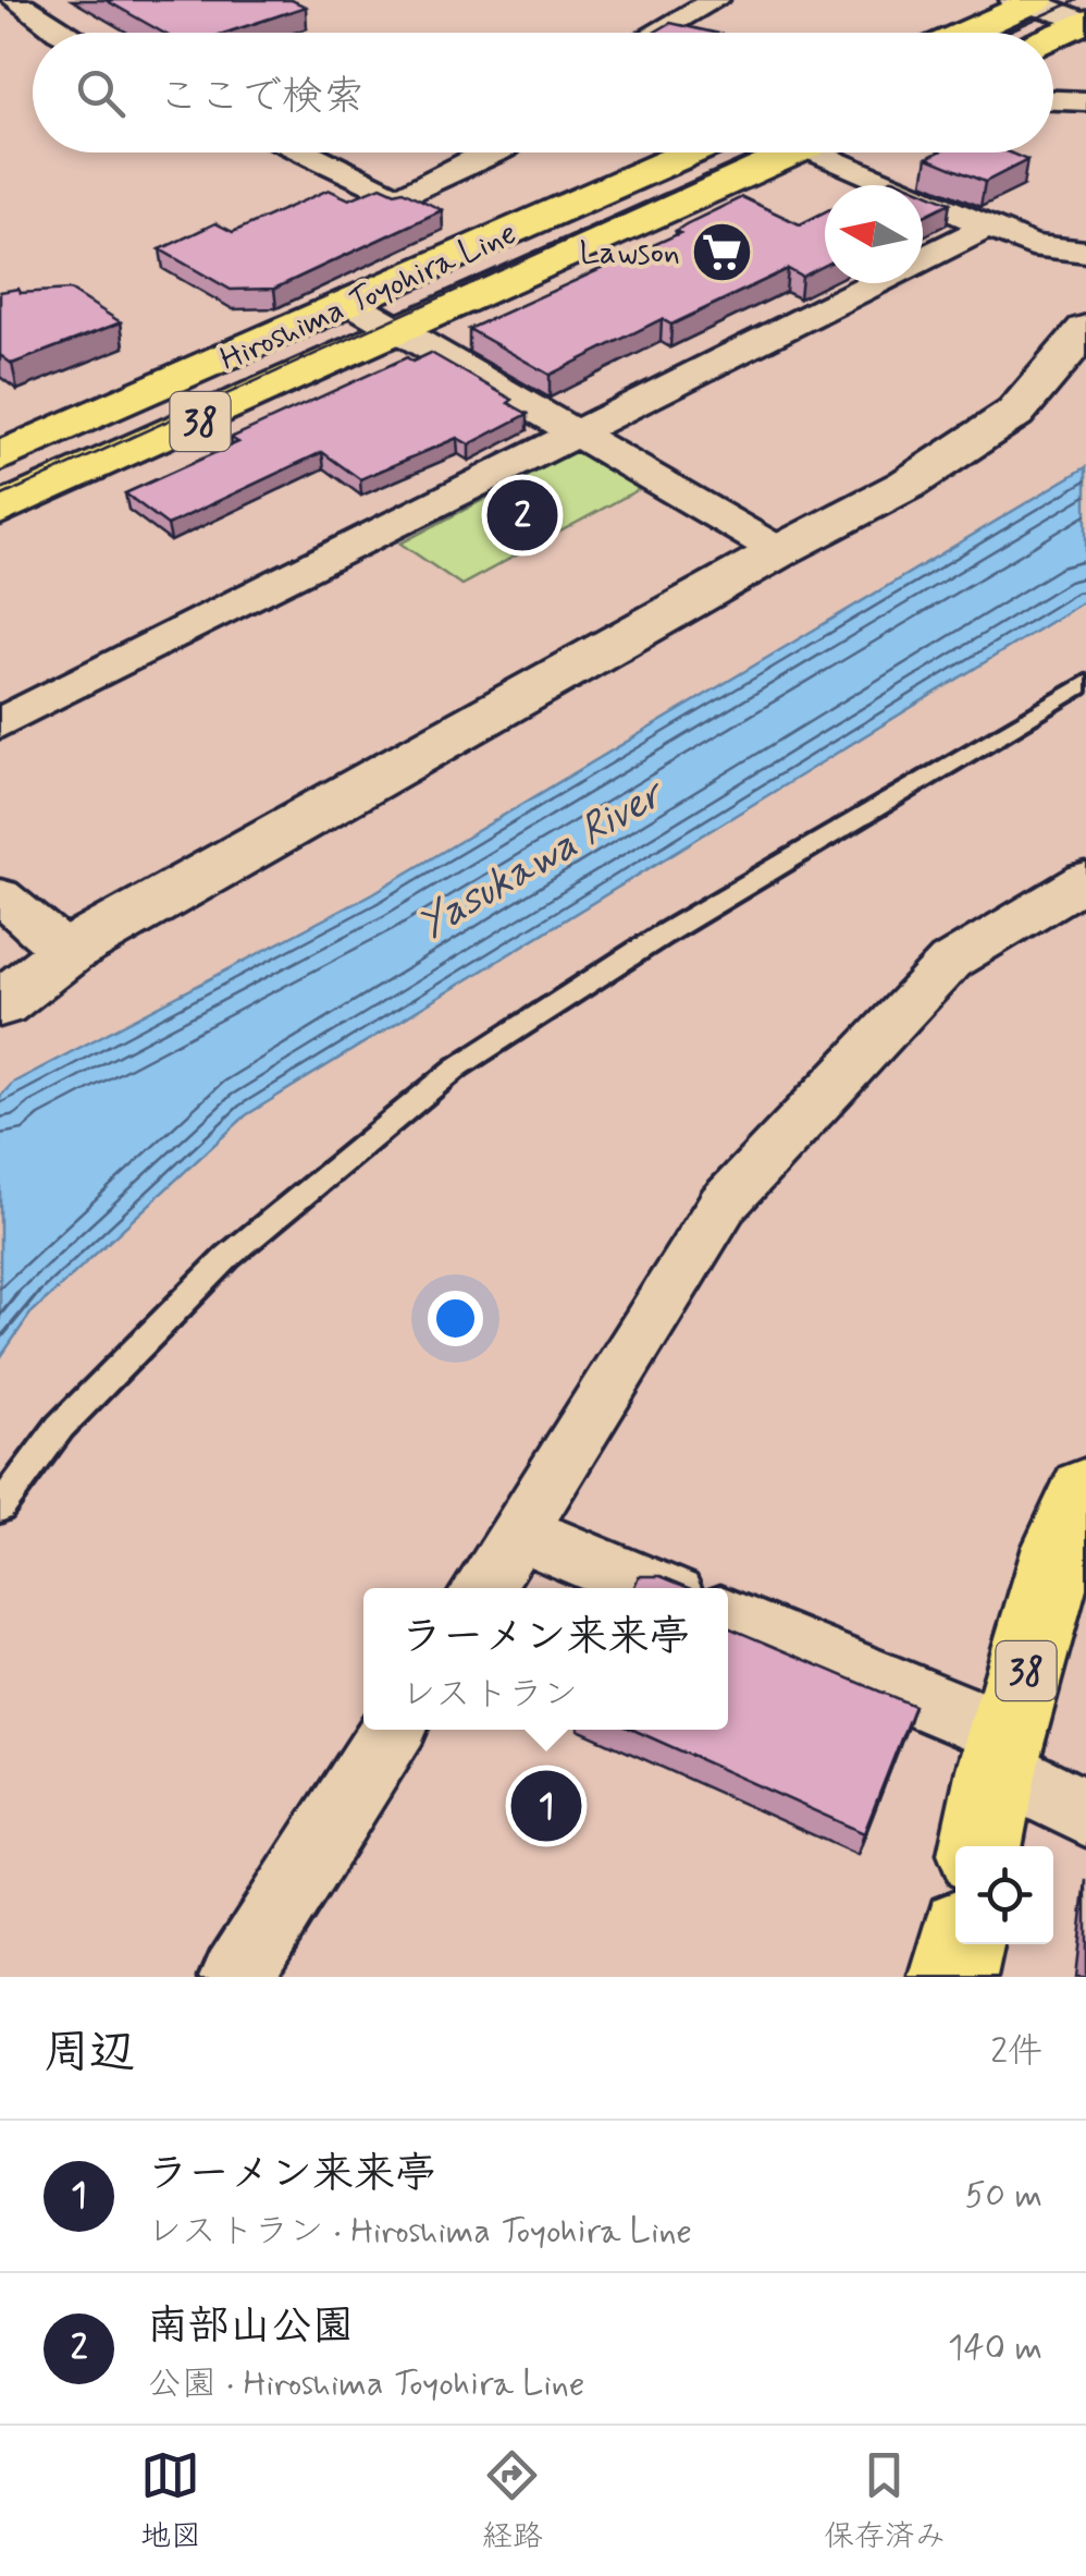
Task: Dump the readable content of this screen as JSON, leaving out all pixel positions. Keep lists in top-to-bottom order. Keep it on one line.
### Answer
{"streets":{"main road":["Hiroshima Toyohira Line","38"]},"water":["Yasukawa River"],"places":{"supermarket":["Lawson"]},"north":"left","page":{"search":"ここで検索","pins":["2","1"],"popup":["ラーメン来来亭","レストラン"],"heading":["周辺","2件"],"list":[{"mark":"1","name":"ラーメン来来亭","note":"レストラン · Hiroshima Toyohira Line","value":"50 m"},{"mark":"2","name":"南部山公園","note":"公園 · Hiroshima Toyohira Line","value":"140 m"}],"nav":["地図","経路","保存済み"]}}
